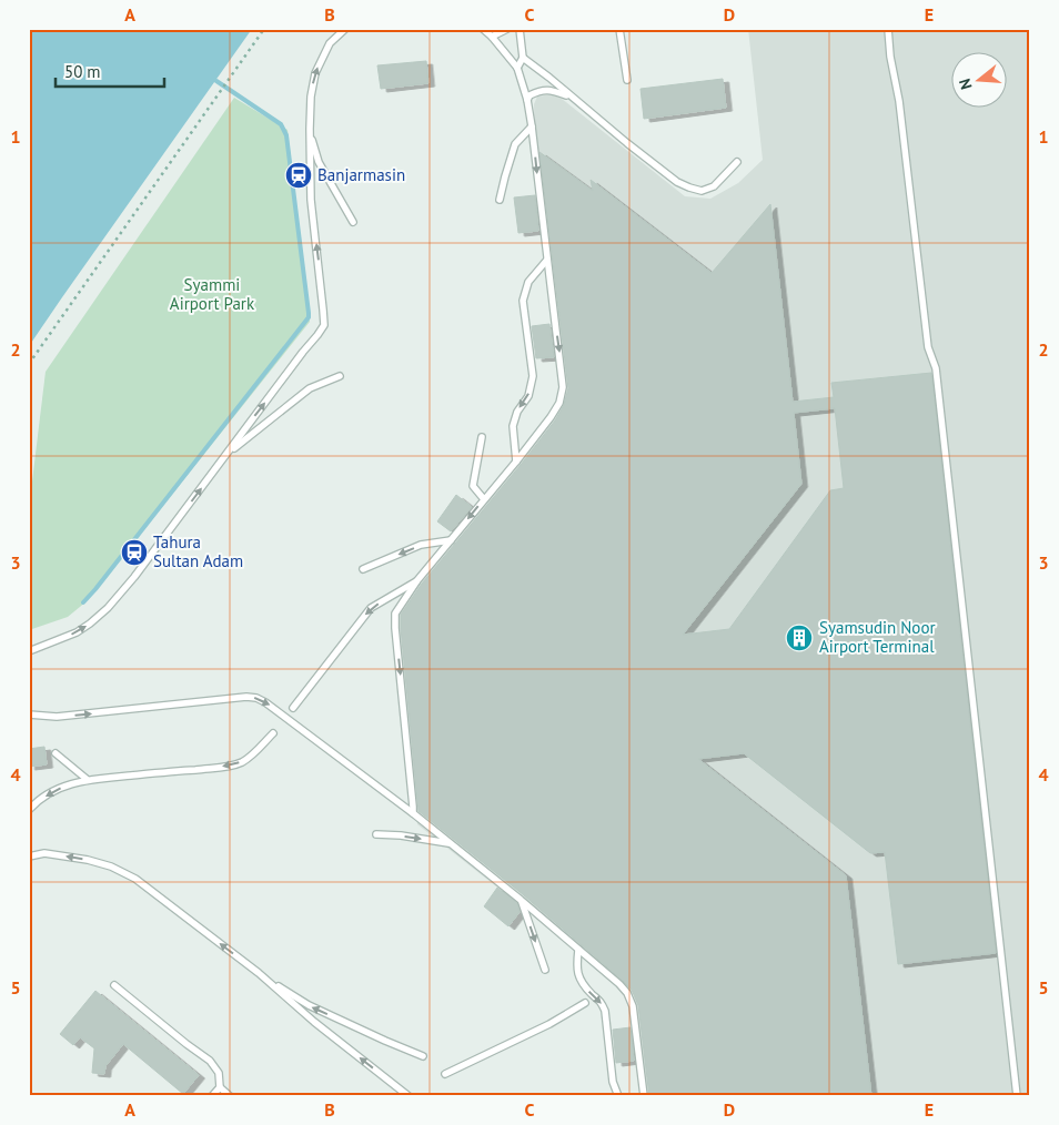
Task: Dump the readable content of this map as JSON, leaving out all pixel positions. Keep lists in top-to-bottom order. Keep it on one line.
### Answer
{"parks":["Syammi Airport Park"],"places":{"station":["Banjarmasin","Tahura Sultan Adam"],"building":["Syamsudin Noor Airport Terminal"]},"scale_bar":"50 m","north":"left","grid":{"columns":["A","B","C","D","E"],"rows":["1","2","3","4","5"]}}
